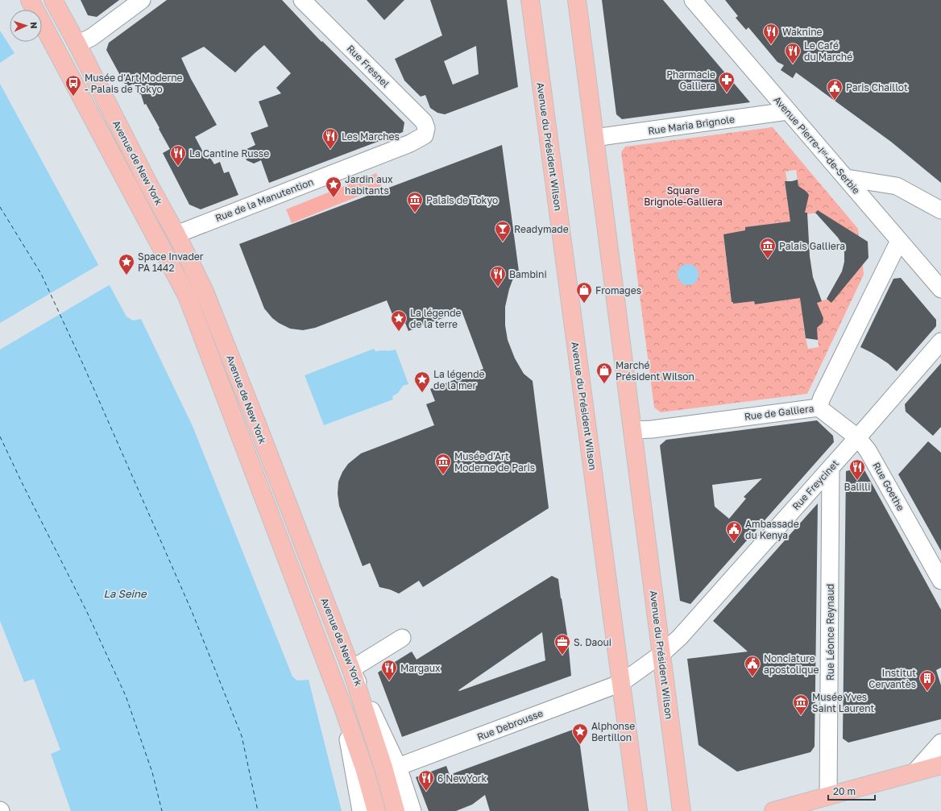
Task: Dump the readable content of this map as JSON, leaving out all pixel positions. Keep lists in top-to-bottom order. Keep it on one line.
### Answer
{"streets":{"main road":["Avenue du Président Wilson","Avenue de New York"],"street":["Rue Fresnel","Rue Maria Brignole","Avenue Pierre-Iᵉʳ-de-Serbie","Rue de la Manutention","Rue de Galliera","Rue Freycinet","Rue Goethe","Rue Léonce Reynaud","Rue Debrousse"]},"crossings":[["Rue Fresnel","Rue de la Manutention"],["Rue Maria Brignole","Avenue Pierre-Iᵉʳ-de-Serbie"],["Rue Maria Brignole","Avenue du Président Wilson"],["Avenue Pierre-Iᵉʳ-de-Serbie","Rue de Galliera"],["Avenue du Président Wilson","Rue de Galliera"],["Avenue du Président Wilson","Rue Freycinet"],["Avenue du Président Wilson","Rue Debrousse"],["Avenue de New York","Rue de la Manutention"],["Avenue de New York","Rue Debrousse"],["Rue de Galliera","Rue Goethe"],["Rue Freycinet","Rue Goethe"],["Rue Freycinet","Rue Léonce Reynaud"],["Rue Freycinet","Rue Debrousse"]],"water":["La Seine"],"parks":["Square Brignole-Galliera"],"places":{"restaurant":["Waknine","Le Café du Marché","Les Marches","La Cantine Russe","Bambini","Balilli","Margaux","6 NewYork"],"pharmacy":["Pharmacie Galliera"],"bus stop":["Musée d'Art Moderne - Palais de Tokyo"],"public building":["Paris Chaillot","Ambassade du Kenya","Nonciature apostolique"],"place":["Jardin aux habitants","Space Invader PA 1442","La légende de la terre","La légende de la mer","Alphonse Bertillon"],"museum":["Palais de Tokyo","Palais Galliera","Musée d'Art Moderne de Paris","Musée Yves Saint Laurent"],"bar":["Readymade"],"shop":["Fromages","Marché Président Wilson"],"office":["S. Daoui"],"building":["Institut Cervantès"]},"scale_bar":"20 m","north":"right"}
